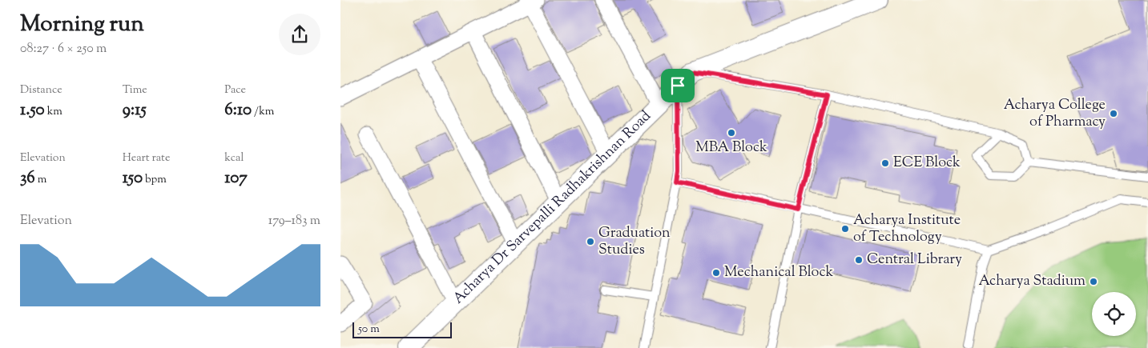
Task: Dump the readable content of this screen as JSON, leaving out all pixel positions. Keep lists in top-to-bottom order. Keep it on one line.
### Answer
{"streets":{"street":["Acharya Dr Sarvepalli Radhakrishnan Road"]},"places":["Acharya College of Pharmacy","MBA Block","ECE Block","Acharya Institute of Technology","Graduation Studies","Central Library","Mechanical Block","Acharya Stadium"],"scale_bar":"50 m","page":{"heading":["Morning run","08:27 · 6 × 250 m"],"stats":[["Distance","1.50 km"],["Time","9:15"],["Pace","6:10 /km"],["Elevation","36 m"],["Heart rate","150 bpm"],["kcal","107"]],"chart":["Elevation","179–183 m"],"scale":"50 m"}}
